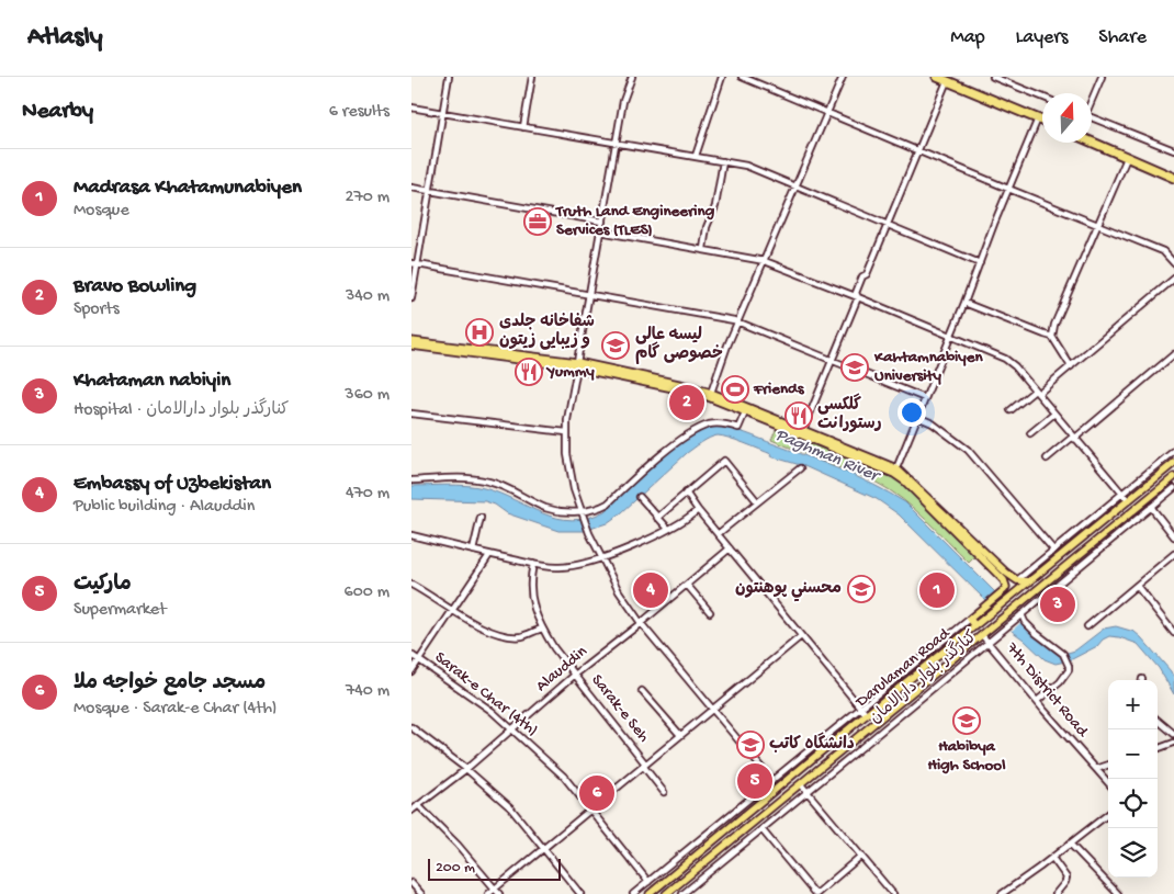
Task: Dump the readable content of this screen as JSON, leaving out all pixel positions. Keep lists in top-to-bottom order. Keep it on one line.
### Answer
{"streets":{"main road":["Darulaman Road","کنارگذر بلوار دارالامان"],"street":["Alauddin","7th District Road","Sarak-e Char (4th)","Sarak-e Seh"]},"crossings":[["Darulaman Road","کنارگذر بلوار دارالامان"],["Darulaman Road","7th District Road"],["Alauddin","Sarak-e Char (4th)"],["Alauddin","Sarak-e Seh"],["کنارگذر بلوار دارالامان","7th District Road"],["کنارگذر بلوار دارالامان","Sarak-e Char (4th)"]],"water":["Paghman River"],"places":{"office":["Truth Land Engineering Services (TLES)"],"hospital":["شفاخانه جلدی و زیبایی زیتون"],"school or university":["لیسه عالی خصوصی گام","Kahtamnabiyen University","محسني پوهنتون","Habibya High School","دانشگاه کاتب"],"restaurant":["Yummy","گلکسی رستورانت"],"sports":["Friends"]},"scale_bar":"200 m","north":"top","page":{"header":"Atlasly","nav":["Map","Layers","Share"],"heading":["Nearby","6 results"],"list":[{"mark":"1","name":"Madrasa Khatamunabiyen","note":"Mosque","value":"270 m"},{"mark":"2","name":"Bravo Bowling","note":"Sports","value":"340 m"},{"mark":"3","name":"Khataman nabiyin","note":"Hospital · کنارگذر بلوار دارالامان","value":"360 m"},{"mark":"4","name":"Embassy of Uzbekistan","note":"Public building · Alauddin","value":"470 m"},{"mark":"5","name":"مارکیت","note":"Supermarket","value":"600 m"},{"mark":"6","name":"مسجد جامع خواجه ملا","note":"Mosque · Sarak-e Char (4th)","value":"740 m"}],"pins":["2","1","4","3","5","6"],"map_buttons":["+","−"],"scale":"200 m"}}
